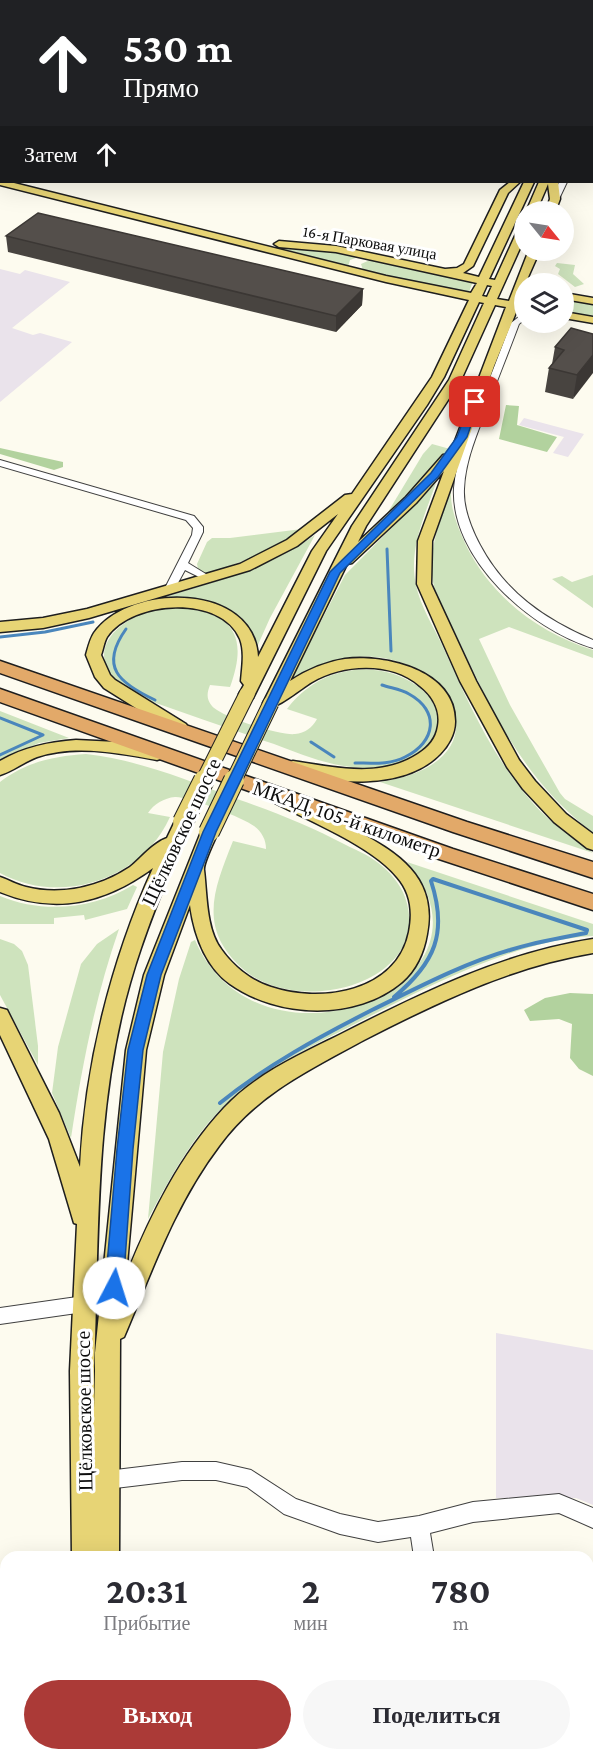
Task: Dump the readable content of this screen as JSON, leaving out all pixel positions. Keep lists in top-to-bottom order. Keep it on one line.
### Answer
{"streets":{"highway":["МКАД, 105-й километр"],"main road":["16-я Парковая улица","Щёлковское шоссе"]},"crossings":[["16-я Парковая улица","Щёлковское шоссе"]],"north":"bottom right","page":{"turn":["530 m","Прямо"],"then":"Затем","eta":["20:31","Прибытие","2","мин","780","m"],"buttons":["Выход","Поделиться"]}}
